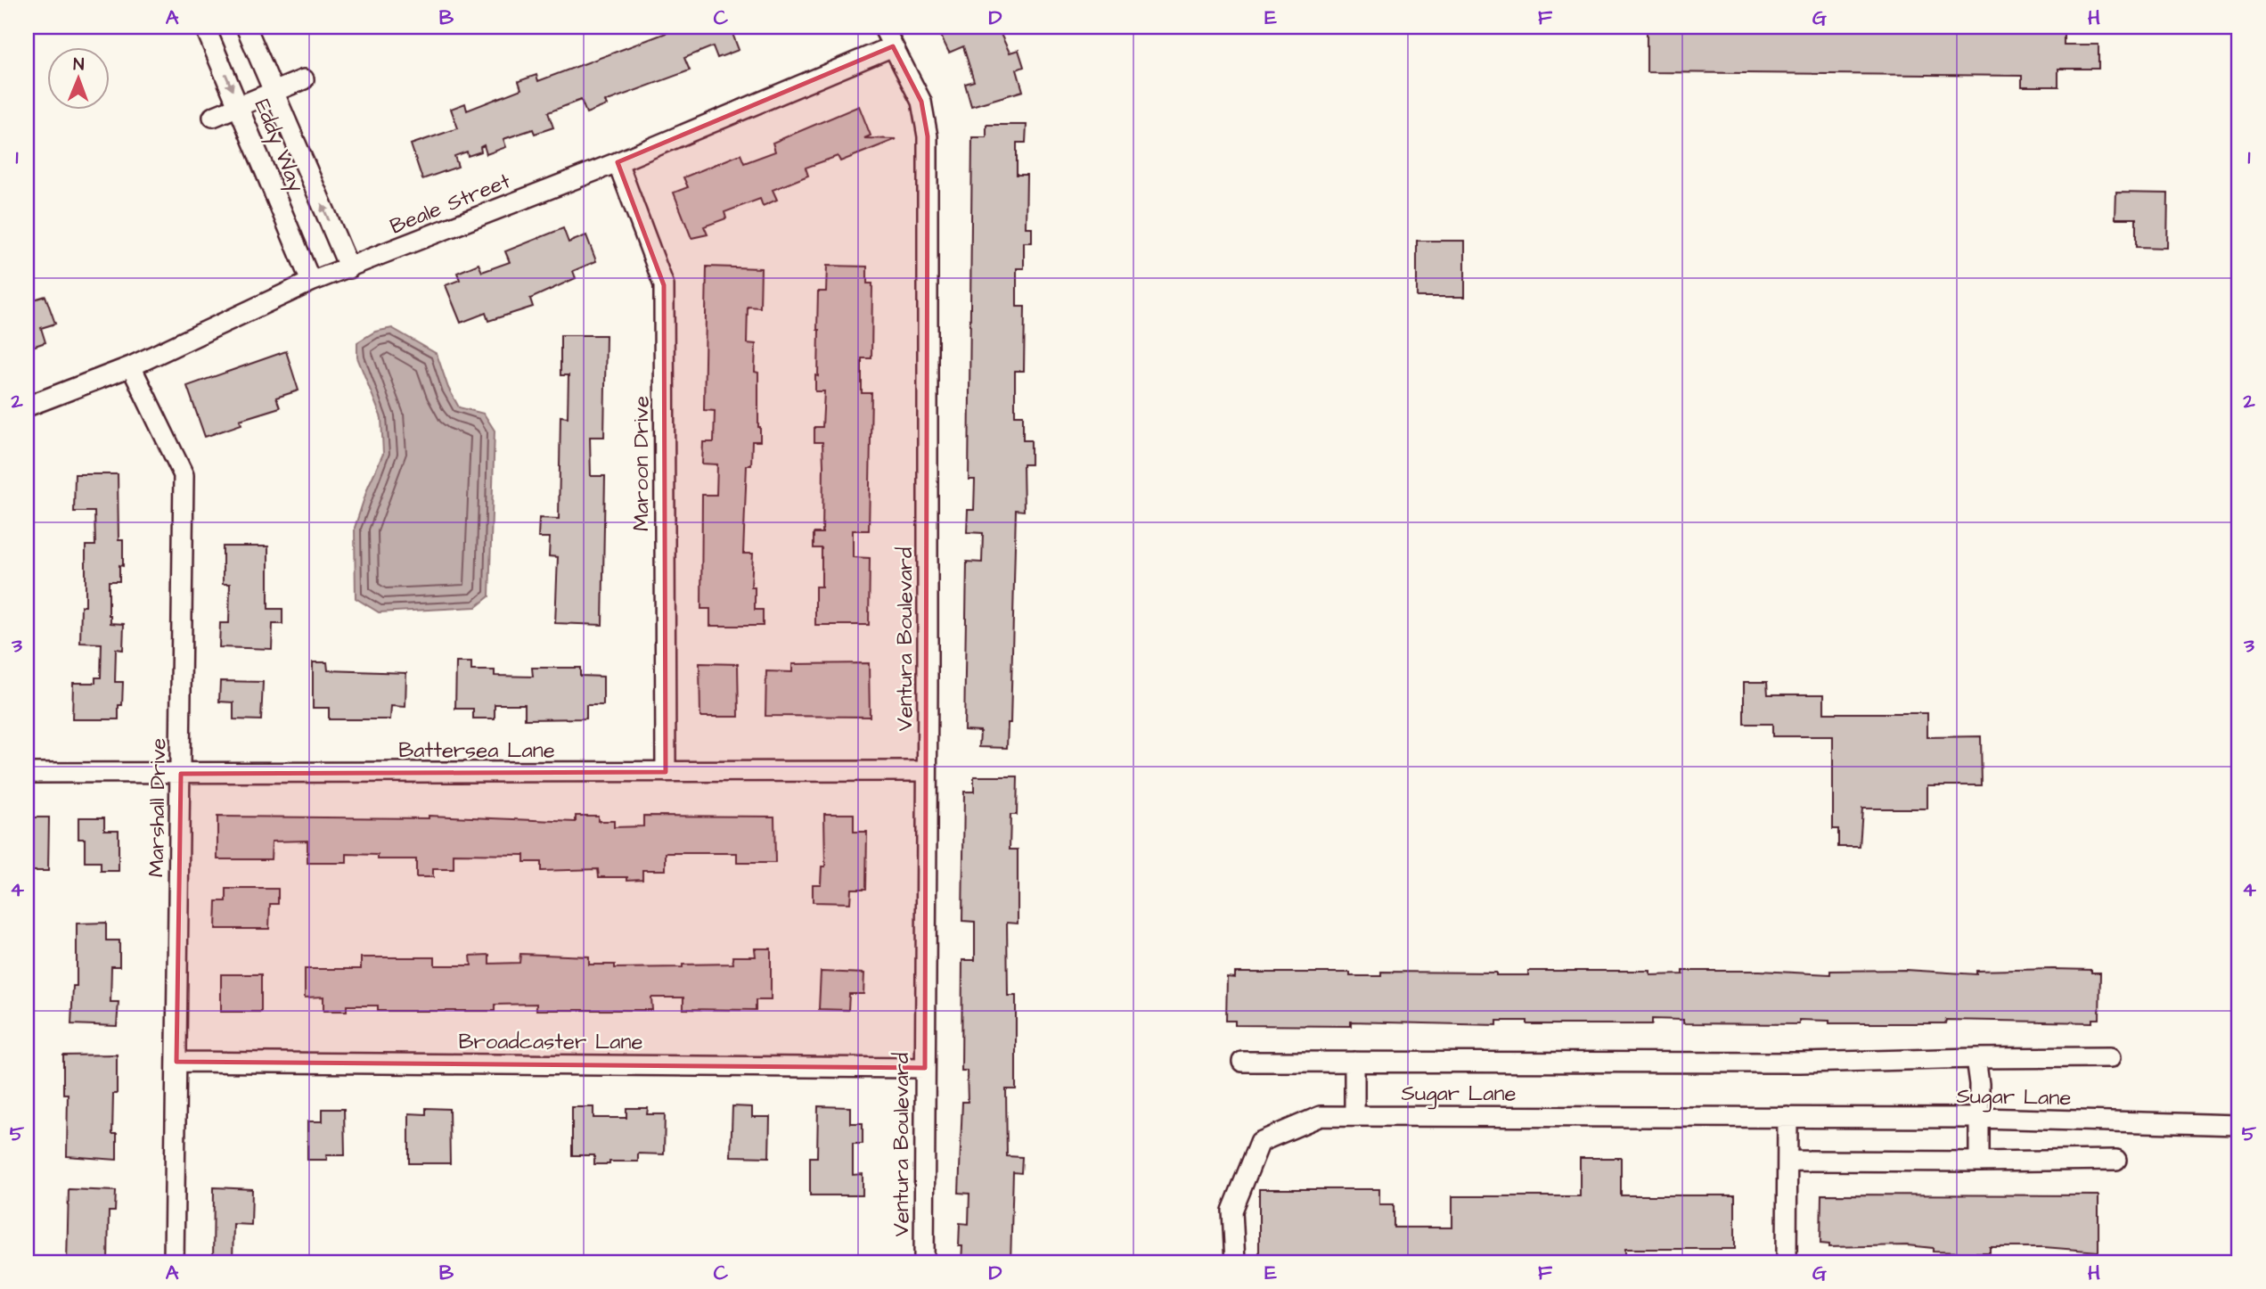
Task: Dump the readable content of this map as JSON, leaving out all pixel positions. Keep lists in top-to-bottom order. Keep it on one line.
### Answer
{"streets":{"street":["Eddy Way","Beale Street","Maroon Drive","Ventura Boulevard","Battersea Lane","Marshall Drive","Broadcaster Lane","Sugar Lane"]},"crossings":[["Eddy Way","Beale Street"],["Beale Street","Maroon Drive"],["Beale Street","Ventura Boulevard"],["Beale Street","Marshall Drive"],["Maroon Drive","Battersea Lane"],["Ventura Boulevard","Battersea Lane"],["Ventura Boulevard","Broadcaster Lane"],["Battersea Lane","Marshall Drive"],["Marshall Drive","Broadcaster Lane"]],"north":"top","grid":{"columns":["A","B","C","D","E","F","G","H"],"rows":["1","2","3","4","5"]}}
